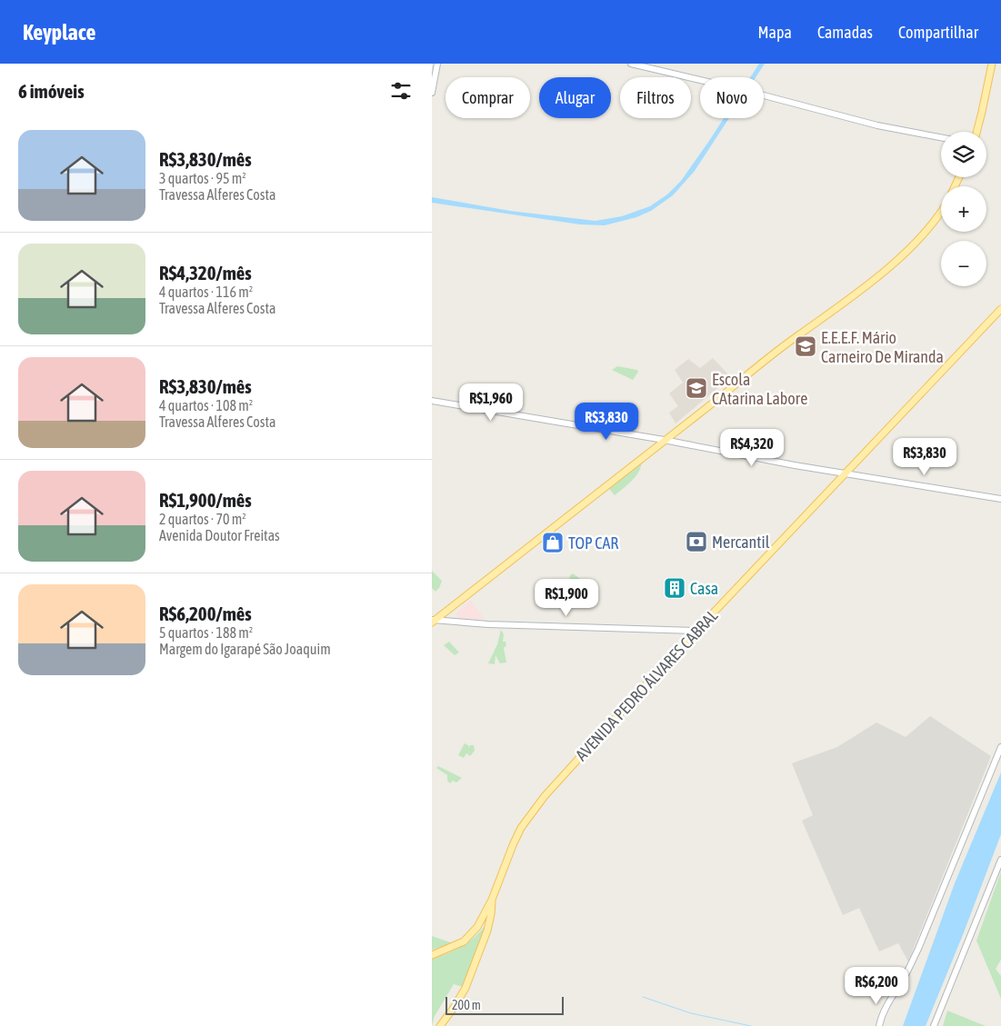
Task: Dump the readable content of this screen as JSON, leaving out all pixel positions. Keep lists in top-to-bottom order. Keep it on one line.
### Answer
{"streets":{"main road":["AVENIDA PEDRO ÁLVARES CABRAL"]},"places":{"school or university":["E.E.E.F. Mário Carneiro De Miranda","Escola CAtarina Labore"],"bank":["Mercantil"],"shop":["TOP CAR"],"building":["Casa"]},"scale_bar":"200 m","page":{"header":"Keyplace","nav":["Mapa","Camadas","Compartilhar"],"heading":"6 imóveis","chip":["Comprar","Alugar","Filtros","Novo"],"list":[{"name":"R$3,830/mês","note":"3 quartos · 95 m² · Travessa Alferes Costa"},{"name":"R$4,320/mês","note":"4 quartos · 116 m² · Travessa Alferes Costa"},{"name":"R$3,830/mês","note":"4 quartos · 108 m² · Travessa Alferes Costa"},{"name":"R$1,900/mês","note":"2 quartos · 70 m² · Avenida Doutor Freitas"},{"name":"R$6,200/mês","note":"5 quartos · 188 m² · Margem do Igarapé São Joaquim"}],"map_buttons":["+","−"],"price":["R$1,960","R$3,830","R$4,320","R$3,830","R$1,900","R$6,200"],"scale":"200 m"}}
